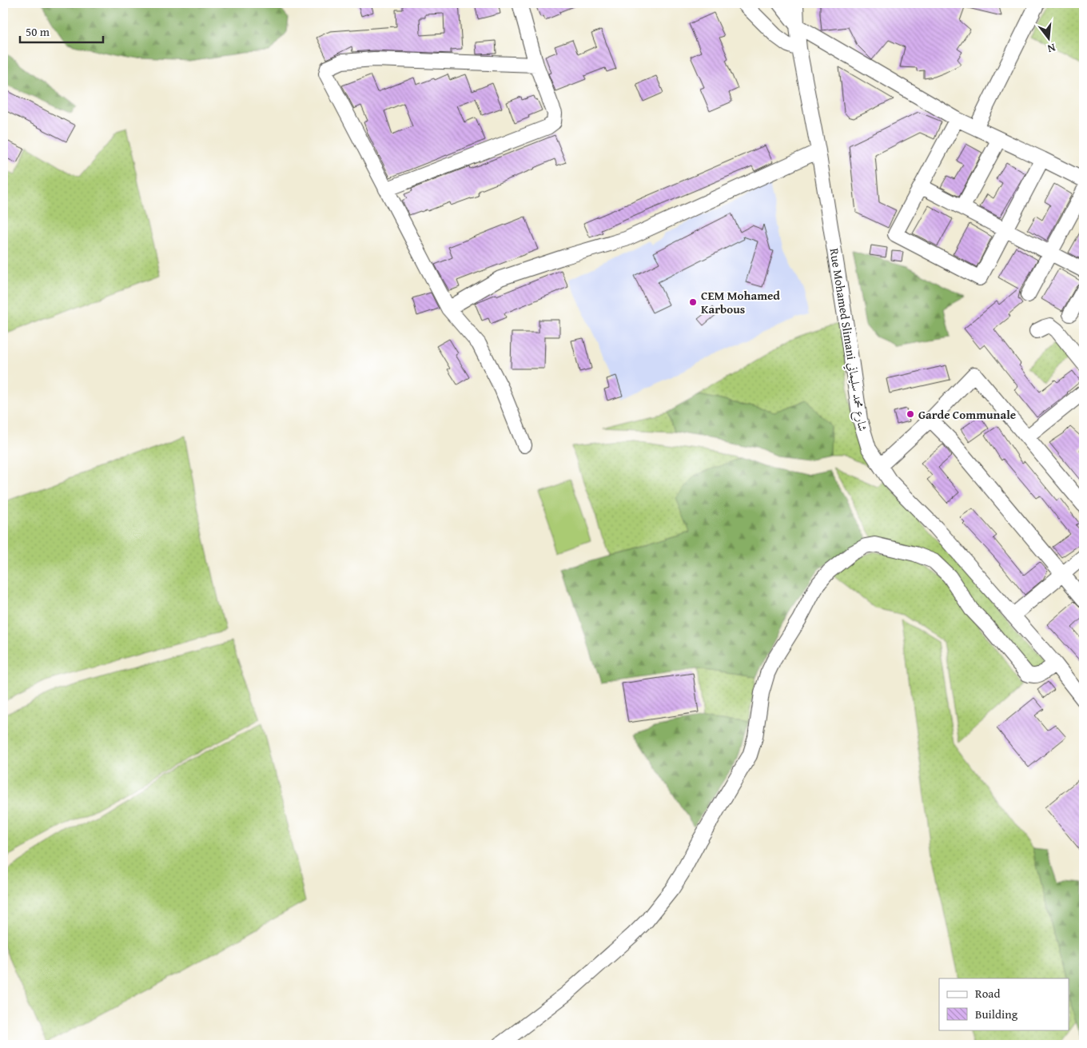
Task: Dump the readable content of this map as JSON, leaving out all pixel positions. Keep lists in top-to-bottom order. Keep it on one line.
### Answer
{"streets":{"street":["Rue Mohamed Slimani شارع محمد سليماني"]},"places":["CEM Mohamed Karbous","Garde Communale"],"legend":["Road","Building"],"scale_bar":"50 m","north":"bottom"}
